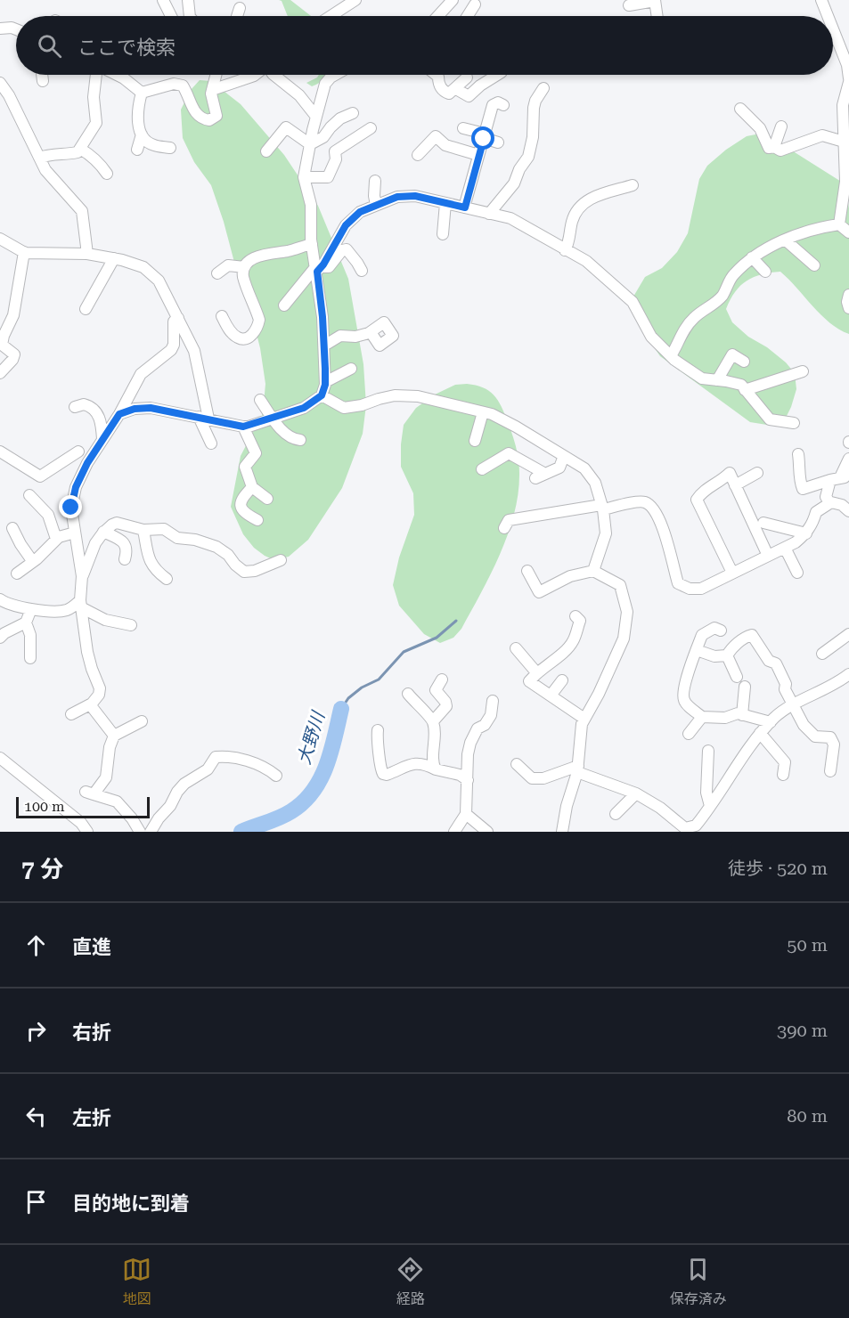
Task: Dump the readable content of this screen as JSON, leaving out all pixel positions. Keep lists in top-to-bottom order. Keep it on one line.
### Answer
{"water":["大野川"],"scale_bar":"100 m","page":{"search":"ここで検索","scale":"100 m","heading":["7 分","徒歩 · 520 m"],"list":[["直進","50 m"],["右折","390 m"],["左折","80 m"],"目的地に到着"],"nav":["地図","経路","保存済み"]}}
